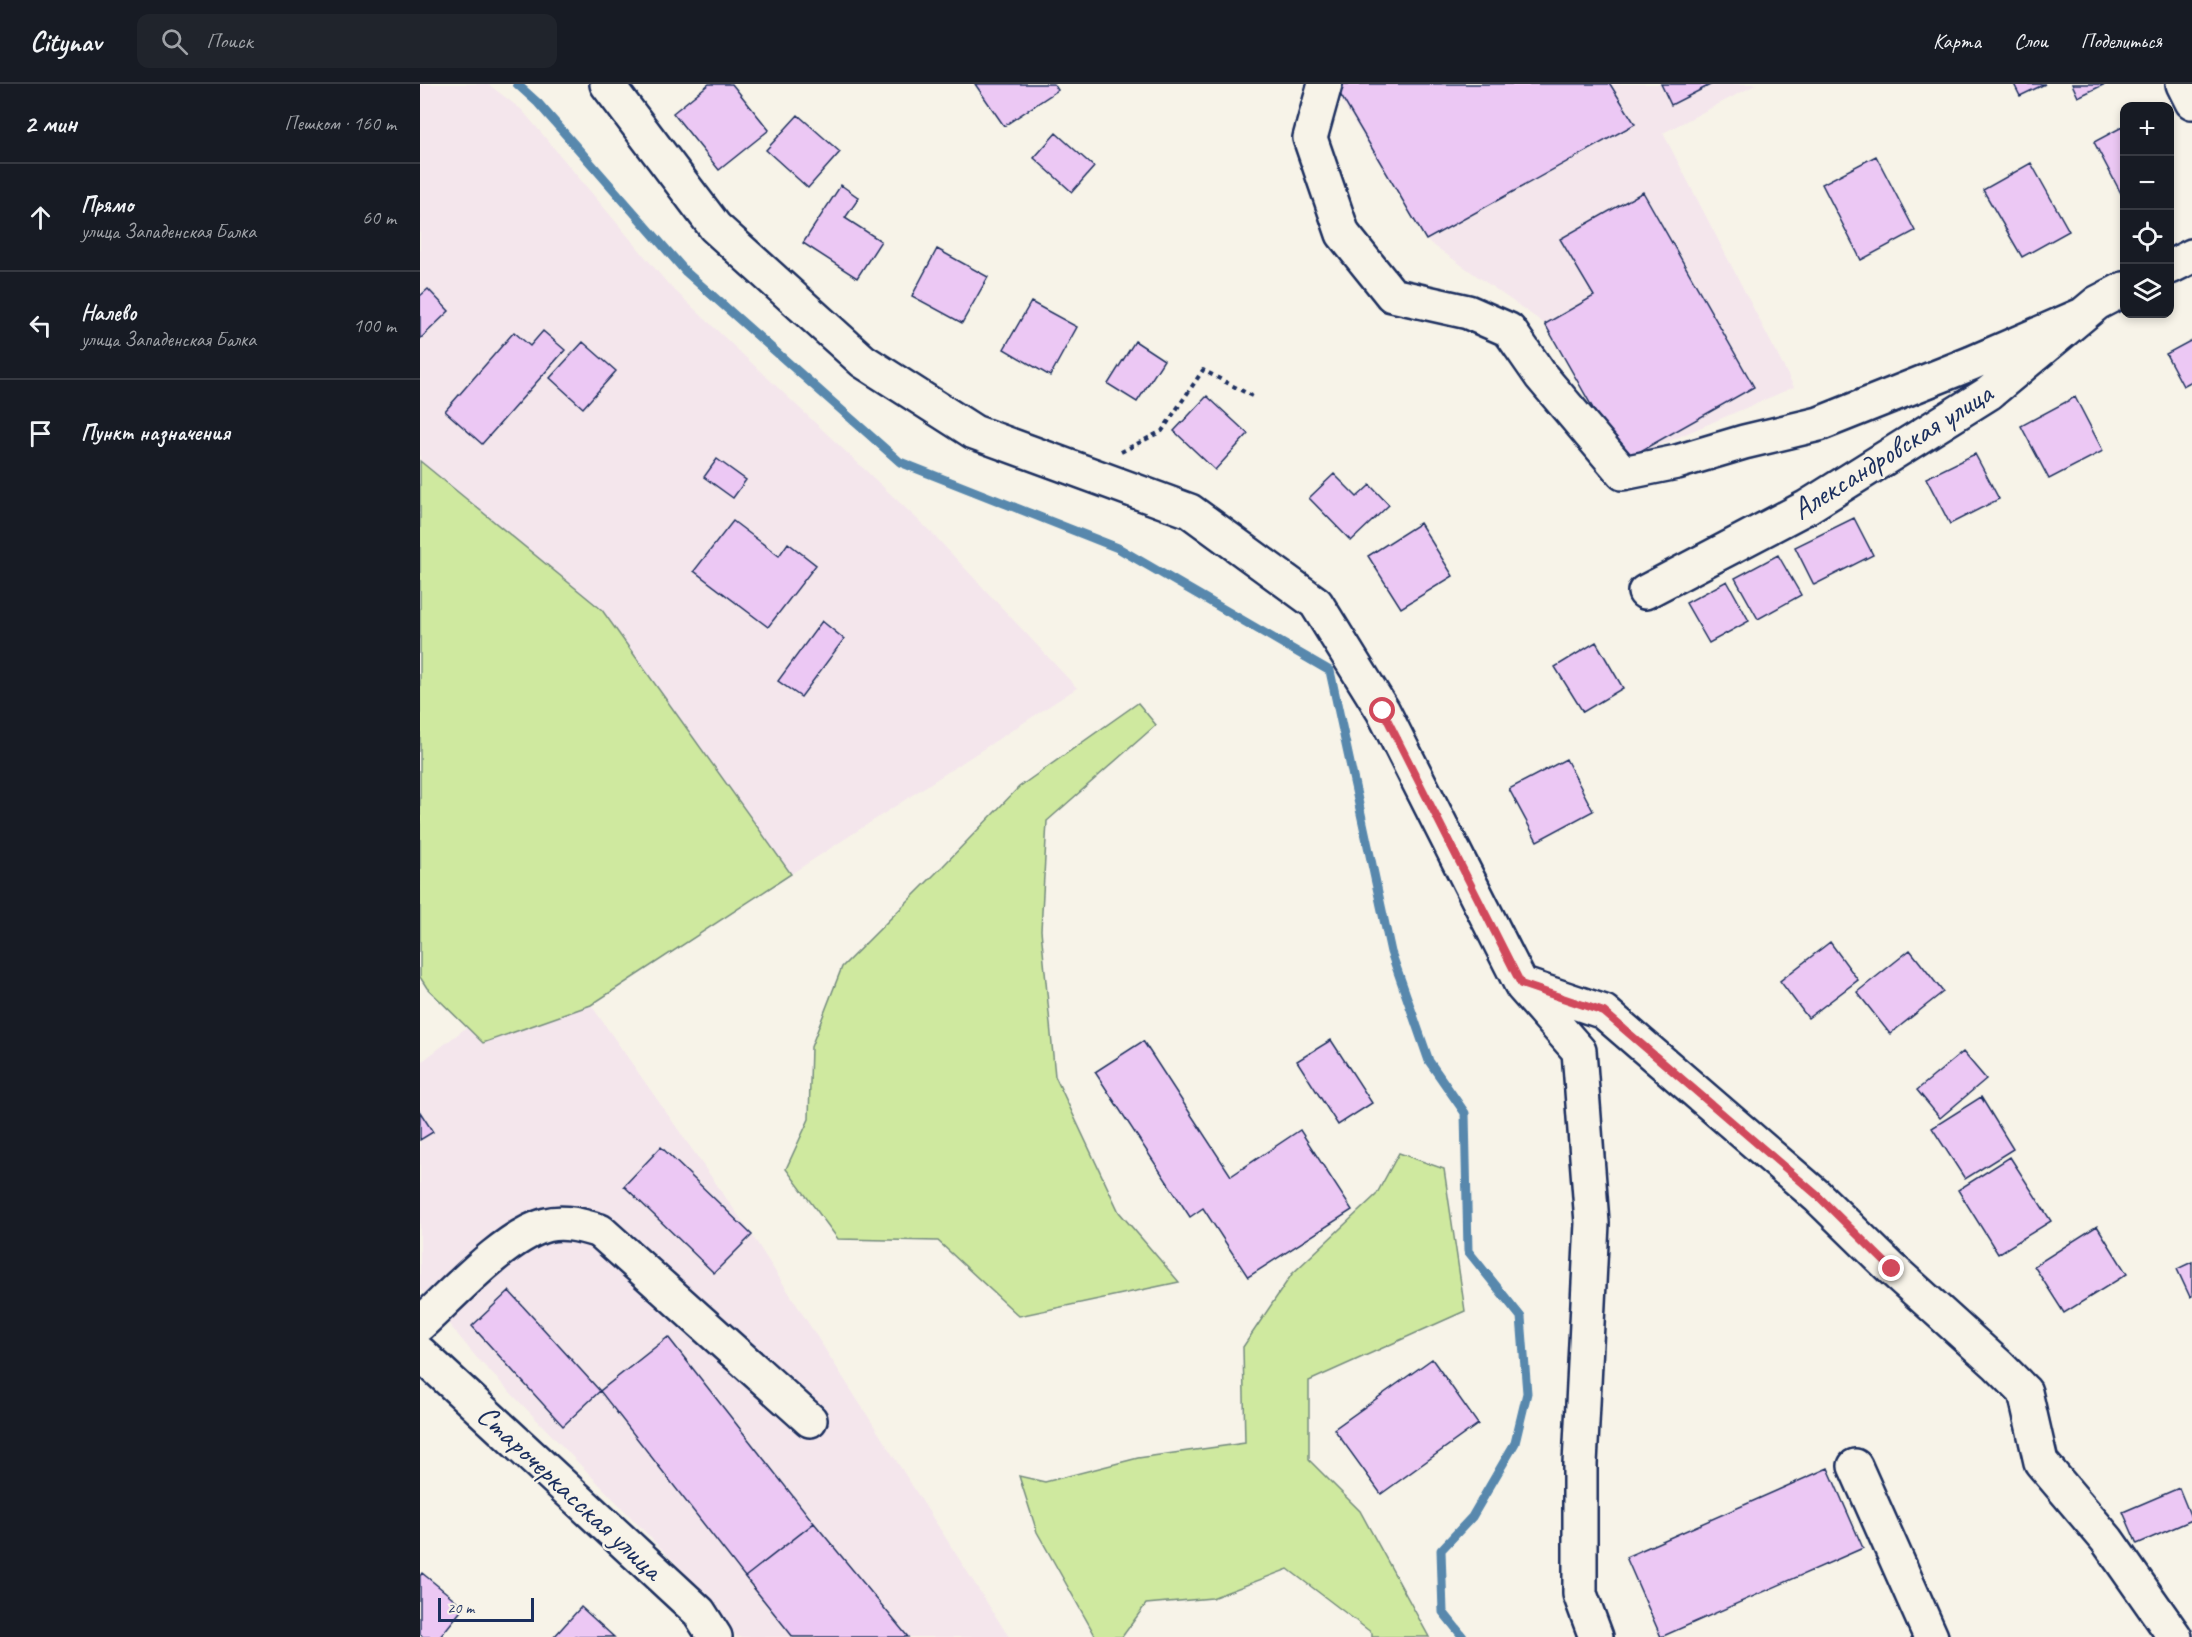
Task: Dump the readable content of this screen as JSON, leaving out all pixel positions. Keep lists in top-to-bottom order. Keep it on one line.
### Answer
{"streets":{"street":["Александровская улица","Старочеркасская улица"]},"scale_bar":"20 m","page":{"header":"Citynav","search":"Поиск","nav":["Карта","Слои","Поделиться"],"heading":["2 мин","Пешком · 160 m"],"map_buttons":["+","−"],"list":[["Прямо","улица Западенская Балка","60 m"],["Налево","улица Западенская Балка","100 m"],"Пункт назначения"],"scale":"20 m"}}
